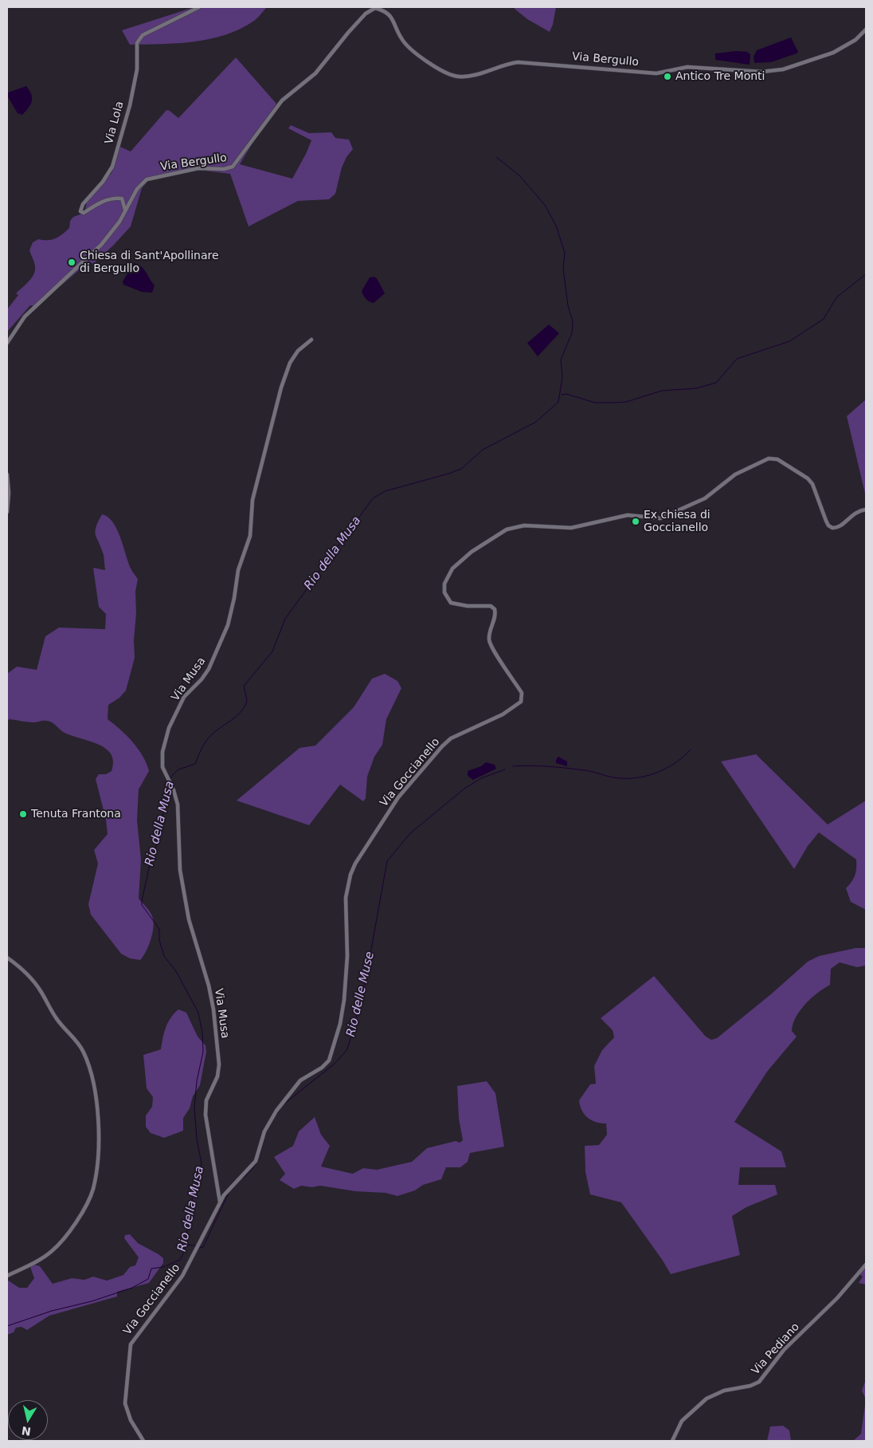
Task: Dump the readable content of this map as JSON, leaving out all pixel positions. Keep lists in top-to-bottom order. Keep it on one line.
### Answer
{"streets":{"street":["Via Bergullo","Via Lola","Via Musa","Via Goccianello","Via Pediano"]},"crossings":[["Via Bergullo","Via Lola"],["Via Musa","Via Goccianello"]],"water":["Rio della Musa","Rio delle Muse"],"places":["Antico Tre Monti","Chiesa di Sant'Apollinare di Bergullo","Ex chiesa di Goccianello","Tenuta Frantona"],"north":"bottom"}
